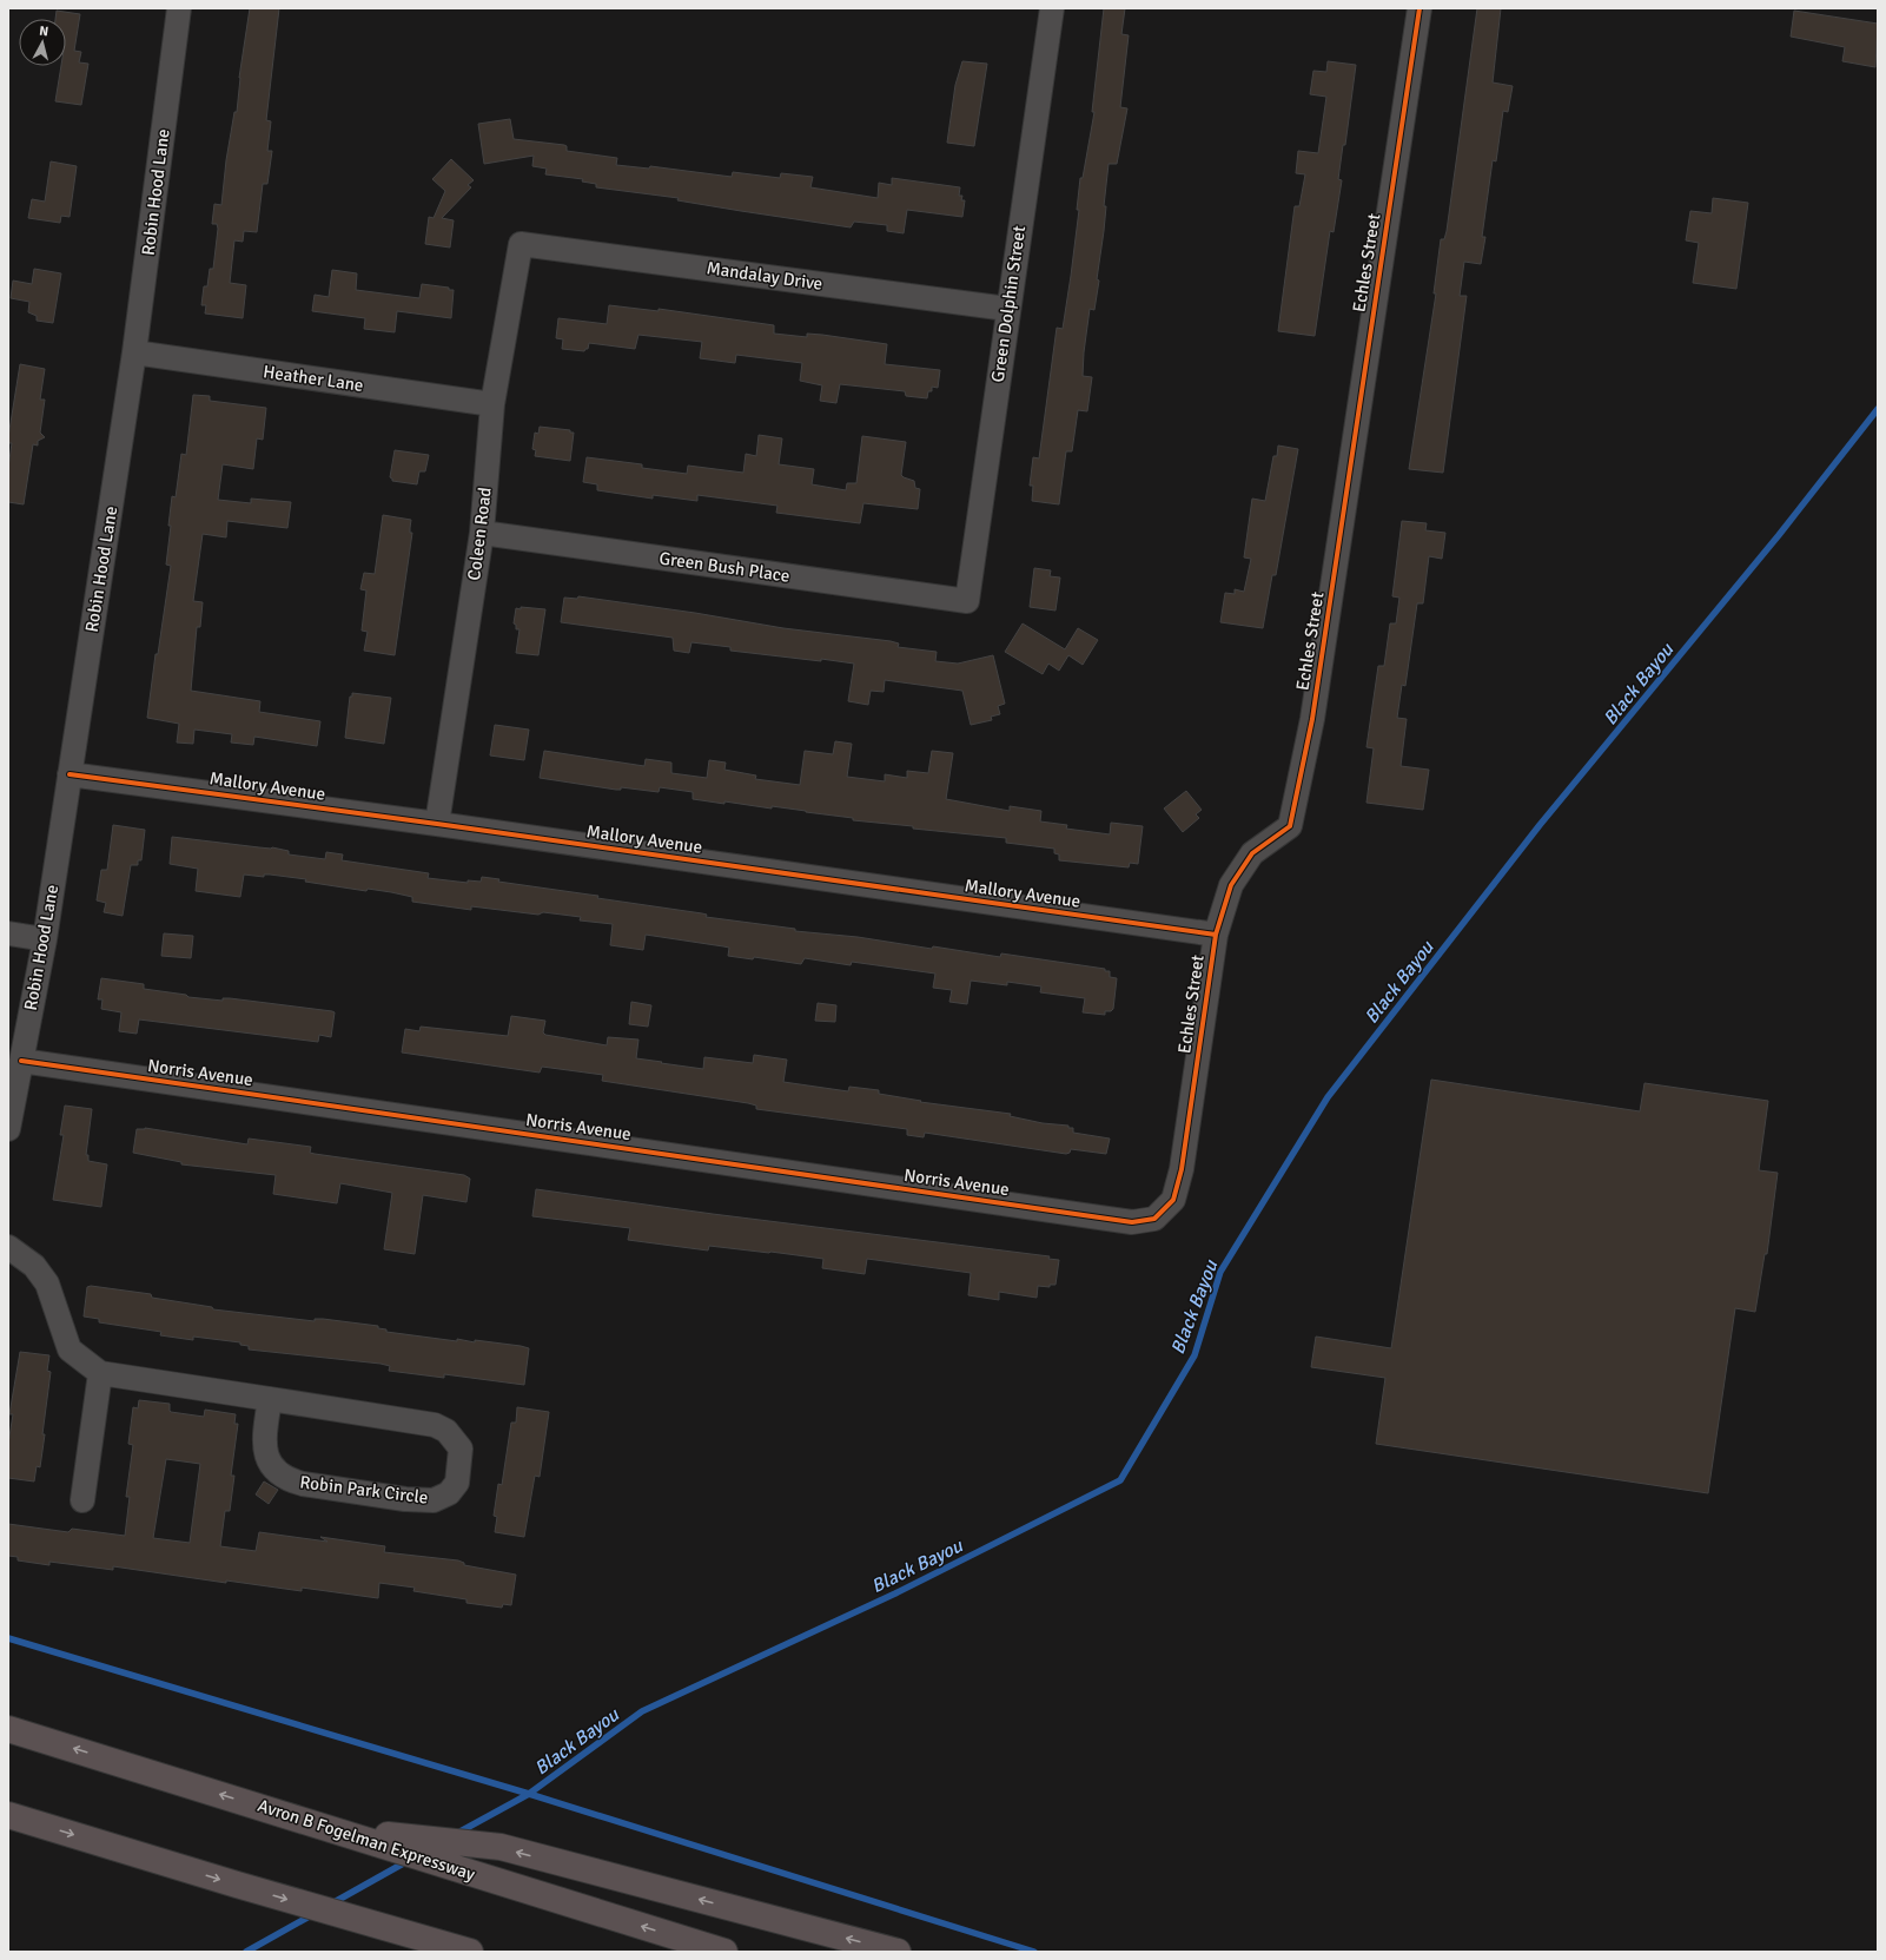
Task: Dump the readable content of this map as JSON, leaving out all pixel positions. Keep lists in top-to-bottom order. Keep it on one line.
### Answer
{"streets":{"highway":["Avron B Fogelman Expressway"],"street":["Robin Hood Lane","Echles Street","Mandalay Drive","Green Dolphin Street","Heather Lane","Coleen Road","Green Bush Place","Mallory Avenue","Norris Avenue","Robin Park Circle"]},"crossings":[["Robin Hood Lane","Heather Lane"],["Robin Hood Lane","Mallory Avenue"],["Robin Hood Lane","Norris Avenue"],["Echles Street","Mallory Avenue"],["Echles Street","Norris Avenue"],["Mandalay Drive","Green Dolphin Street"],["Mandalay Drive","Coleen Road"],["Green Dolphin Street","Green Bush Place"],["Heather Lane","Coleen Road"],["Coleen Road","Green Bush Place"],["Coleen Road","Mallory Avenue"]],"water":["Black Bayou"],"north":"top"}
